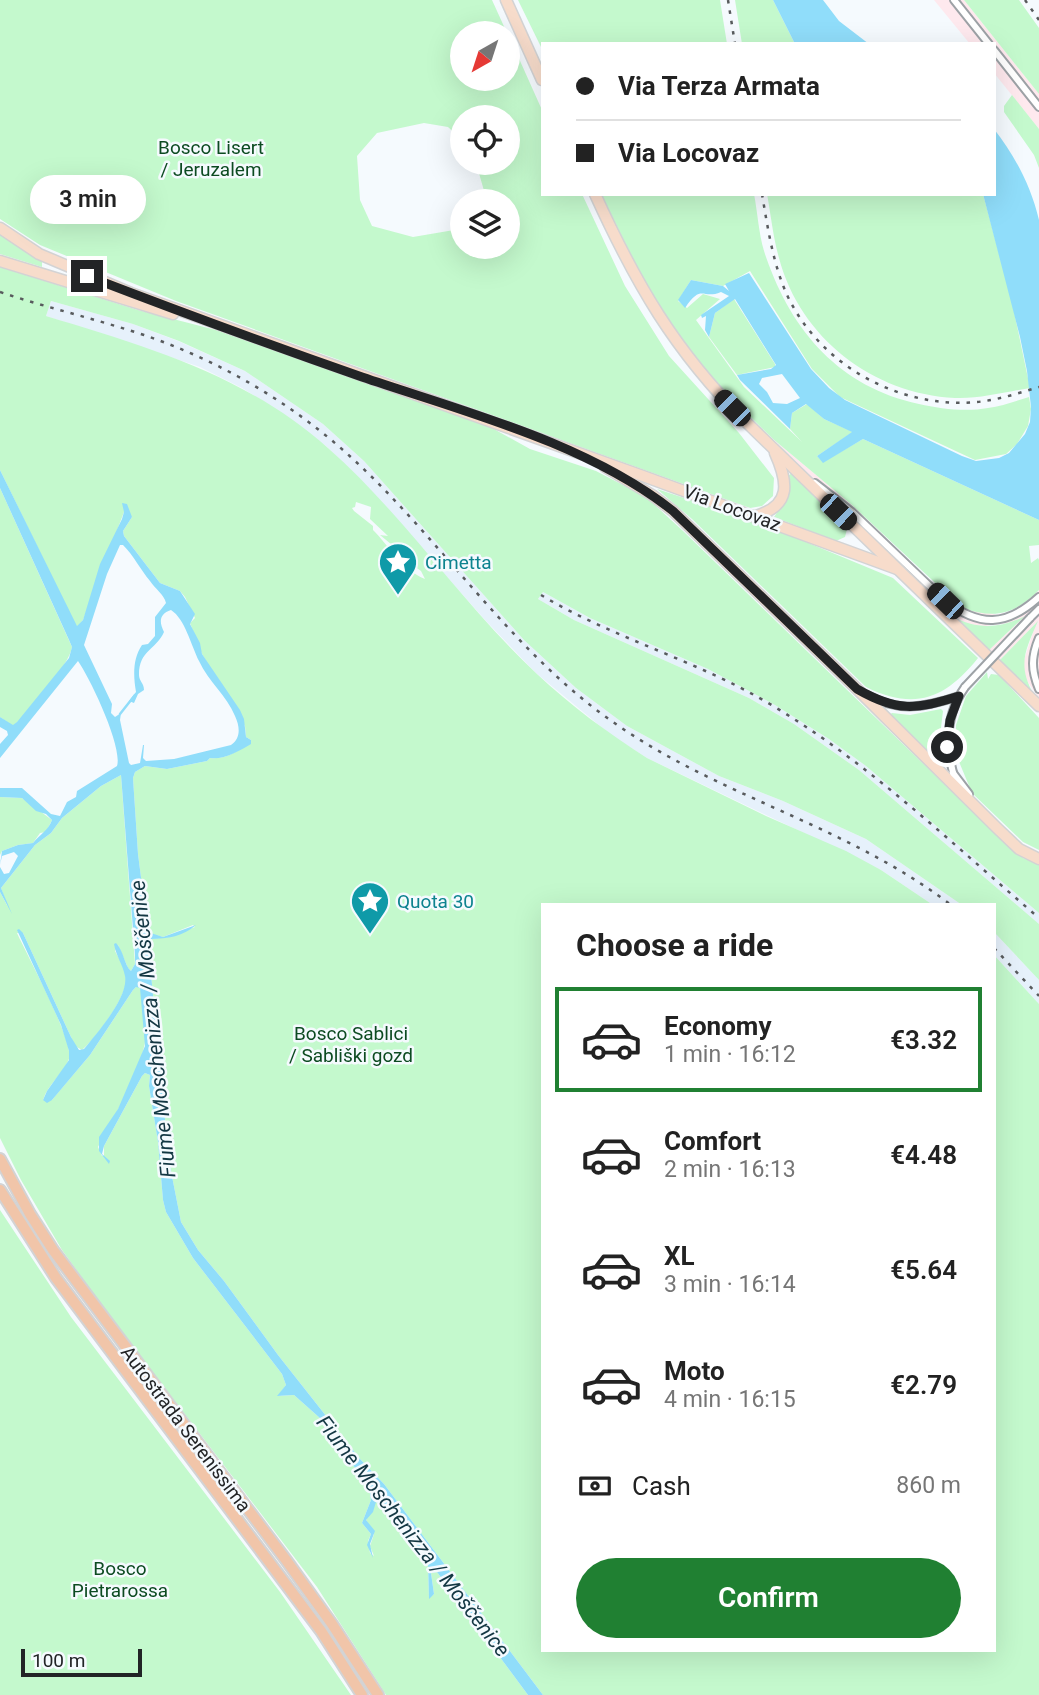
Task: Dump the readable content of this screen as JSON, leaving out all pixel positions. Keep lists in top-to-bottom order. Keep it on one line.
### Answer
{"streets":{"highway":["Autostrada Serenissima"],"main road":["Via Locovaz"]},"water":["Fiume Moschenizza / Moščenice"],"parks":["Bosco Lisert / Jeruzalem","Bosco Sablici / Sabliški gozd","Bosco Pietrarossa"],"places":{"place":["Cimetta","Quota 30"]},"scale_bar":"100 m","north":"bottom left","page":{"banner":["Via Terza Armata","Via Locovaz"],"bubble":"3 min","heading":"Choose a ride","list":[{"name":"Economy","note":"1 min · 16:12","value":"€3.32"},{"name":"Comfort","note":"2 min · 16:13","value":"€4.48"},{"name":"XL","note":"3 min · 16:14","value":"€5.64"},{"name":"Moto","note":"4 min · 16:15","value":"€2.79"}],"pay":["Cash","860 m"],"buttons":"Confirm","scale":"100 m"}}
